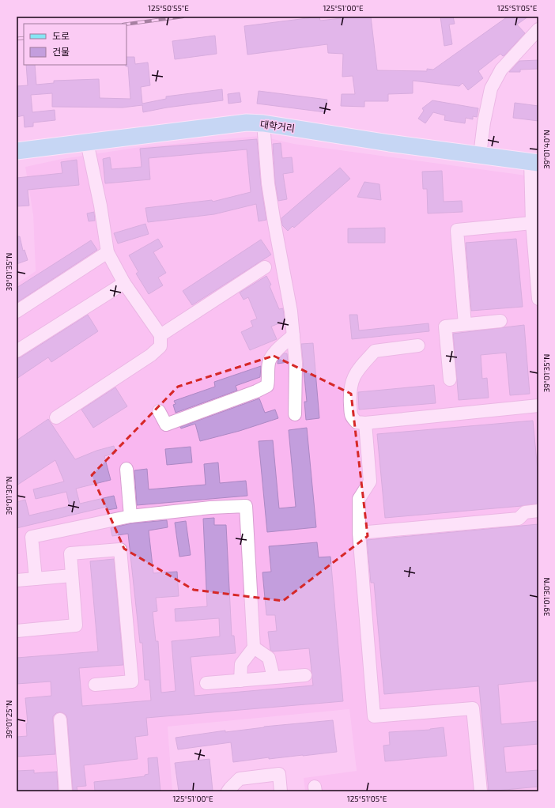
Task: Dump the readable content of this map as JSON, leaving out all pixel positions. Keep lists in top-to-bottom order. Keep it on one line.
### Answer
{"streets":{"main road":["대학거리"]},"legend":["도로","건물"],"coordinates":["125°50'55\"E","125°51'00\"E","125°51'05\"E","39°01'40\"N","39°01'35\"N","39°01'30\"N","39°01'25\"N"]}
